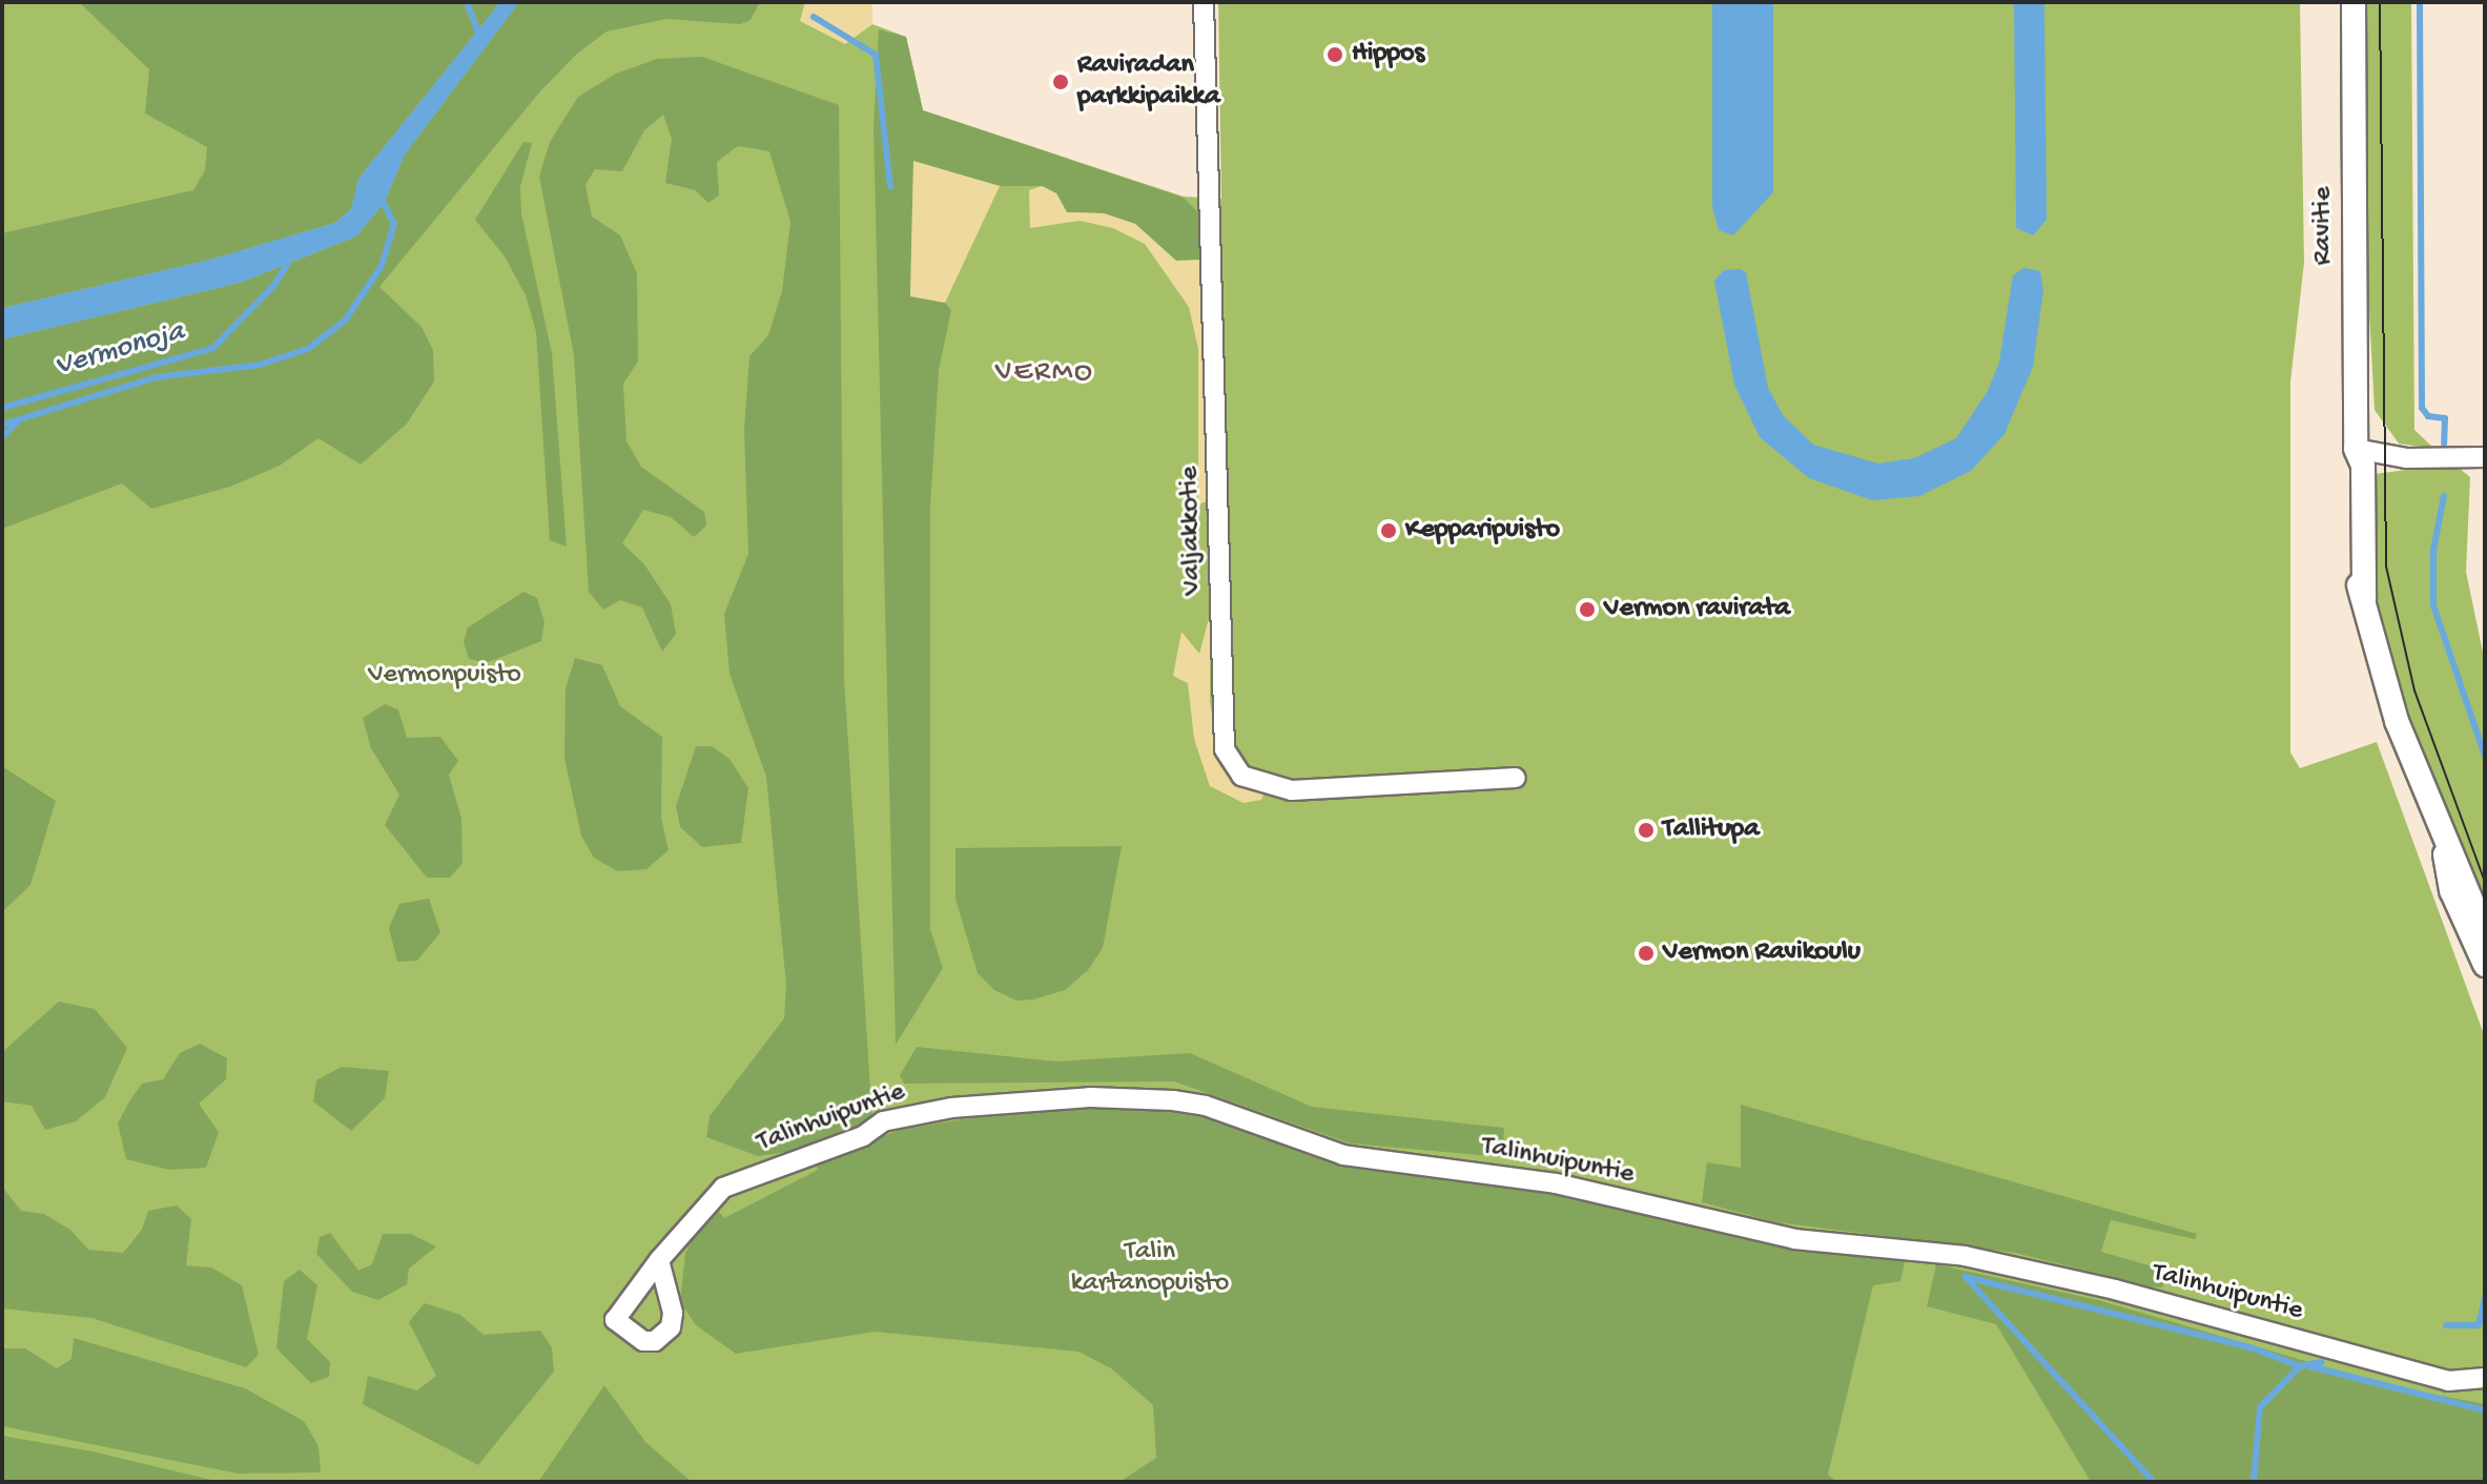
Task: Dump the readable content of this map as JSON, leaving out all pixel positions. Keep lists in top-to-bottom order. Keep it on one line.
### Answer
{"streets":{"street":["Ravitie","Valjakkotie","Talinhuipuntie"]},"districts":["VERMO"],"water":["Vermonoja"],"parks":["Vermonpuisto","Talin kartanopuisto"],"places":["Hippos","Raviradan parkkipaikka","Kepparipuisto","Vermon ravirata","Tallitupa","Vermon Ravikoulu"]}
